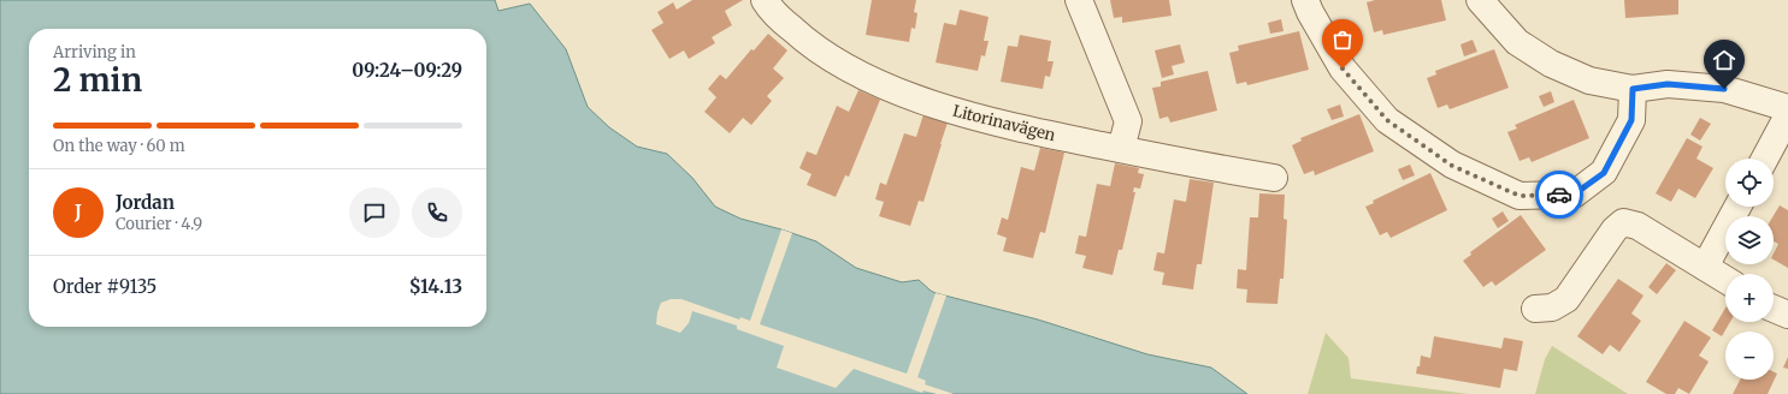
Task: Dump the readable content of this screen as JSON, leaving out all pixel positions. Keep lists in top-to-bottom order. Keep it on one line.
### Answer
{"streets":{"street":["Litorinavägen"]},"page":{"heading":["2 min","Arriving in","09:24–09:29"],"panel":["Jordan","Courier · 4.9","Order #9135","$14.13"],"bar":"On the way · 60 m","map_buttons":["+","−"],"round":"J"}}
